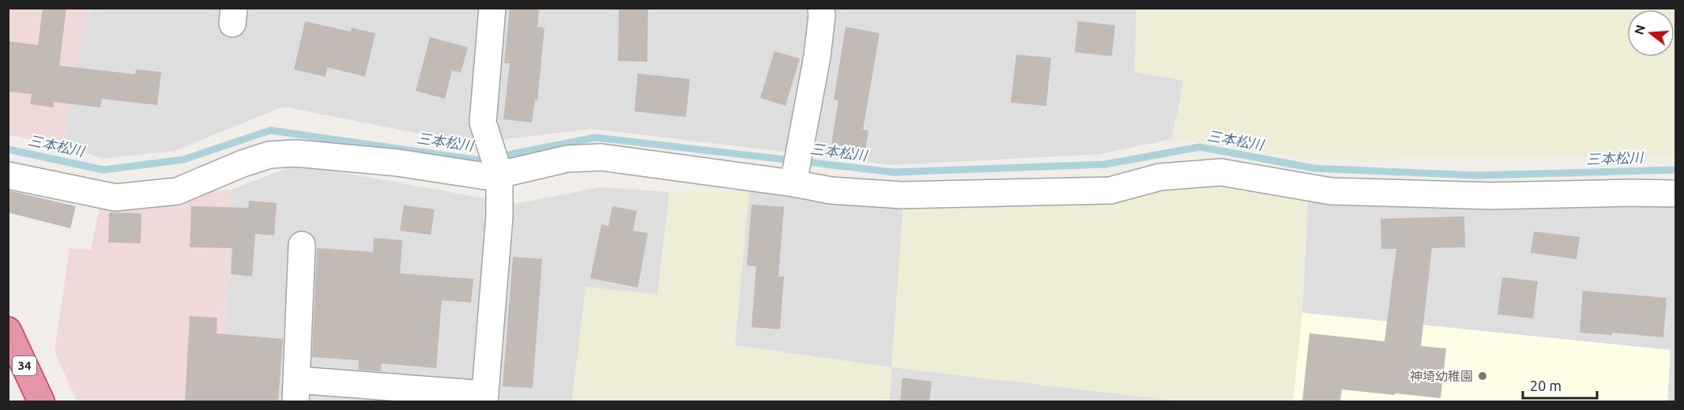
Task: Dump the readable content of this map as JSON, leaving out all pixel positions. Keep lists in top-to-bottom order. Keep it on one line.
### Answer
{"streets":{"highway":["34"]},"water":["三本松川"],"places":["神埼幼稚園"],"scale_bar":"20 m","north":"left"}
